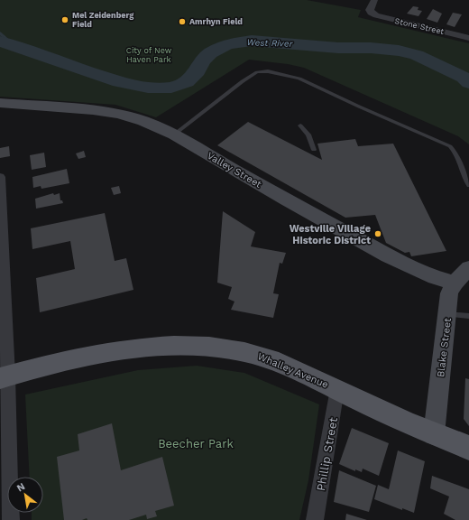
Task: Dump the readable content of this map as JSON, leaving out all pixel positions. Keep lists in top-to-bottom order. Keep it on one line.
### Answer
{"streets":{"main road":["Whalley Avenue"],"street":["Stone Street","Valley Street","Blake Street","Phillip Street"]},"crossings":[["Valley Street","Blake Street"],["Blake Street","Whalley Avenue"],["Whalley Avenue","Phillip Street"]],"water":["West River"],"parks":["City of New Haven Park","Beecher Park"],"places":["Mel Zeidenberg Field","Amrhyn Field","Westville Village Historic District"],"north":"top left"}
